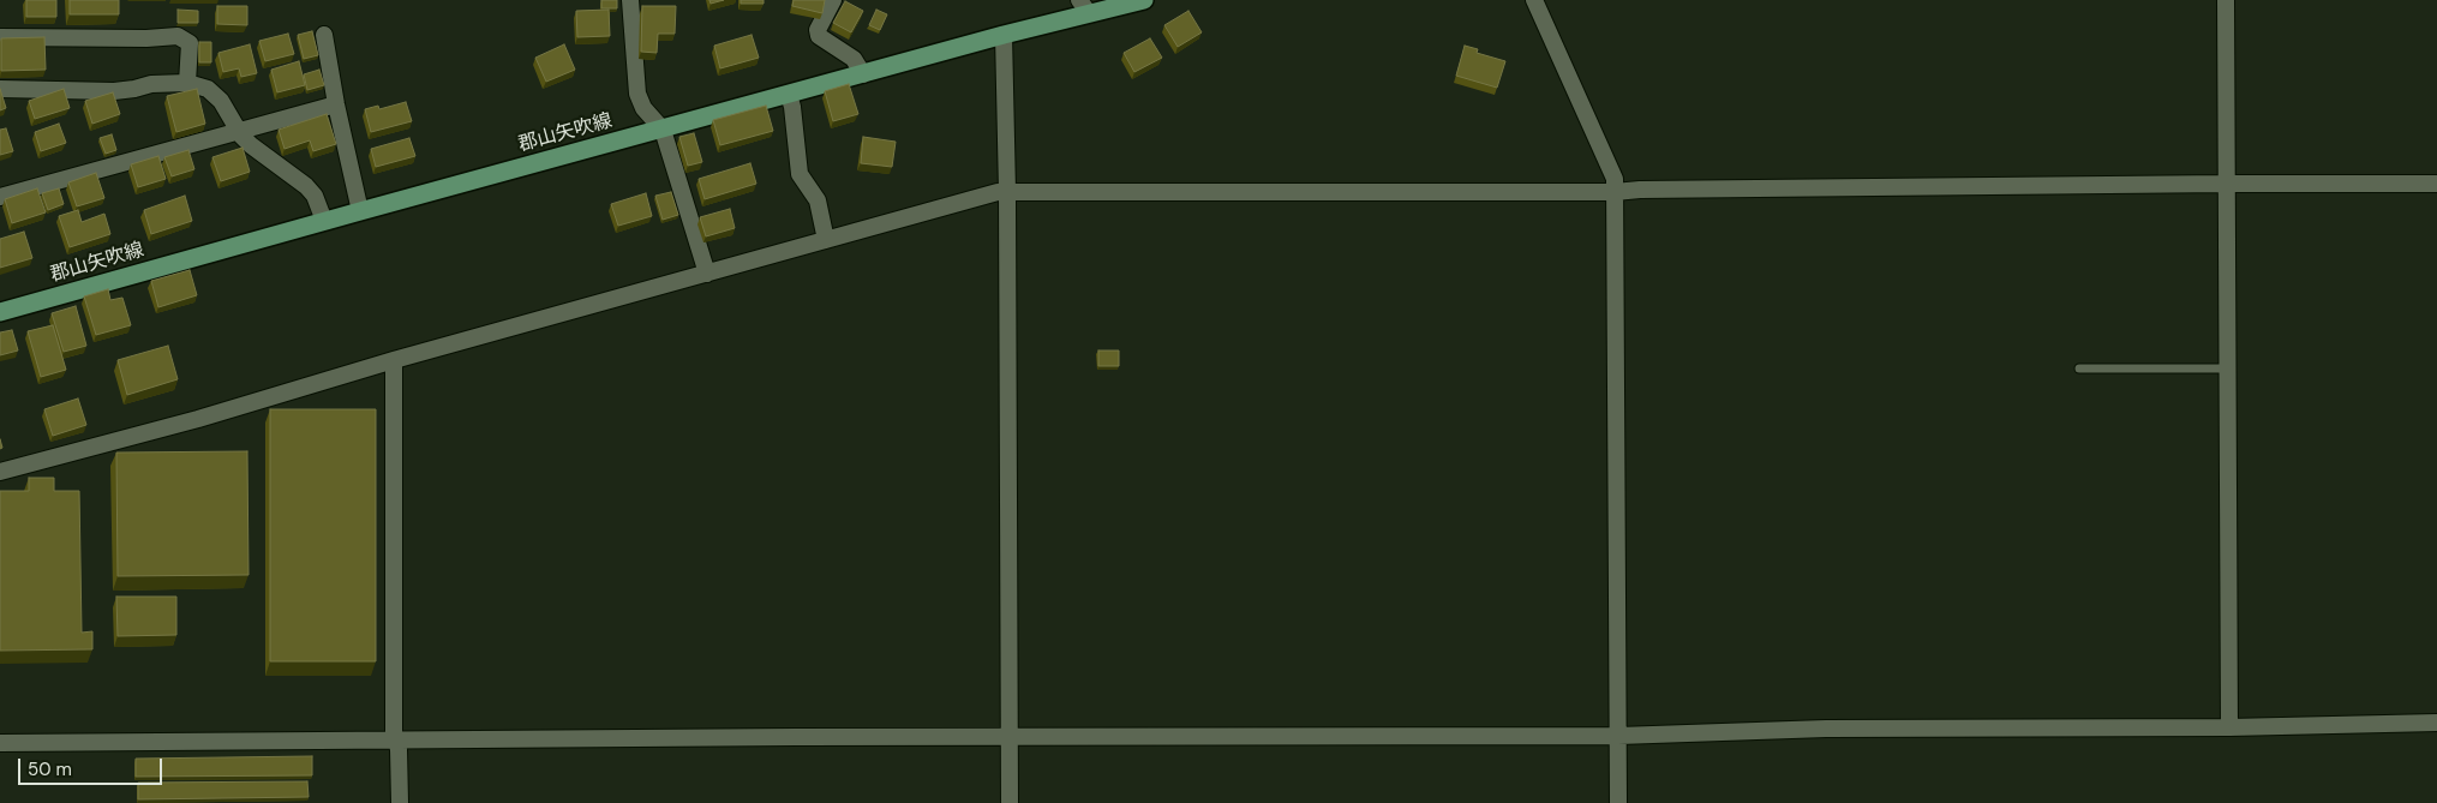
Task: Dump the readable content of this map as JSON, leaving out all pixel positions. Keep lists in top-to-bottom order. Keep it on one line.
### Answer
{"streets":{"main road":["郡山矢吹線"]},"scale_bar":"50 m"}
